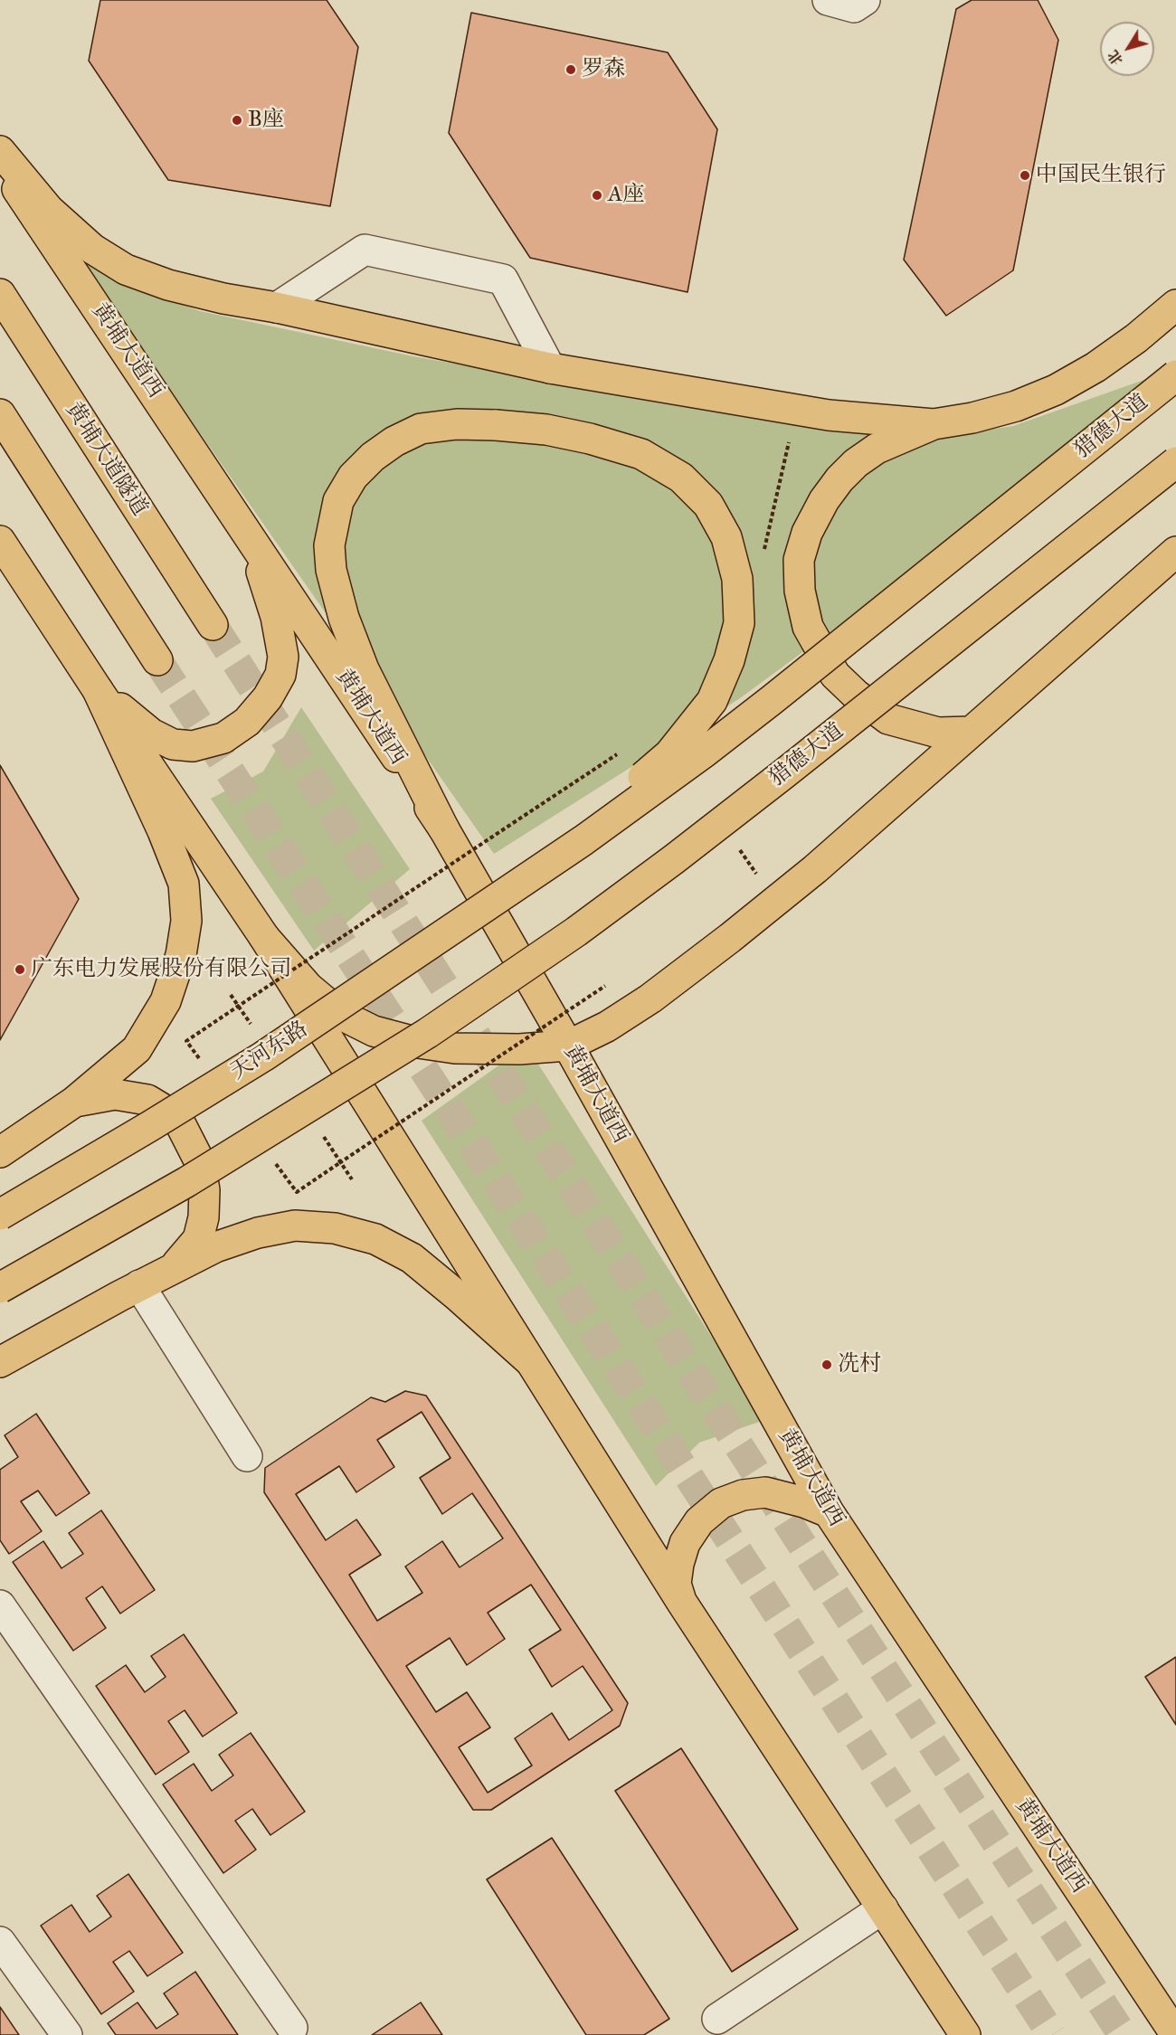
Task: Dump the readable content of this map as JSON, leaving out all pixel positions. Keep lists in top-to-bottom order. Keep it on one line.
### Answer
{"streets":{"main road":["黄埔大道西","猎德大道","黄埔大道隧道","天河东路"]},"crossings":[["猎德大道","天河东路"]],"places":["罗森","B座","中国民生银行","A座","广东电力发展股份有限公司","冼村"],"north":"bottom left"}
